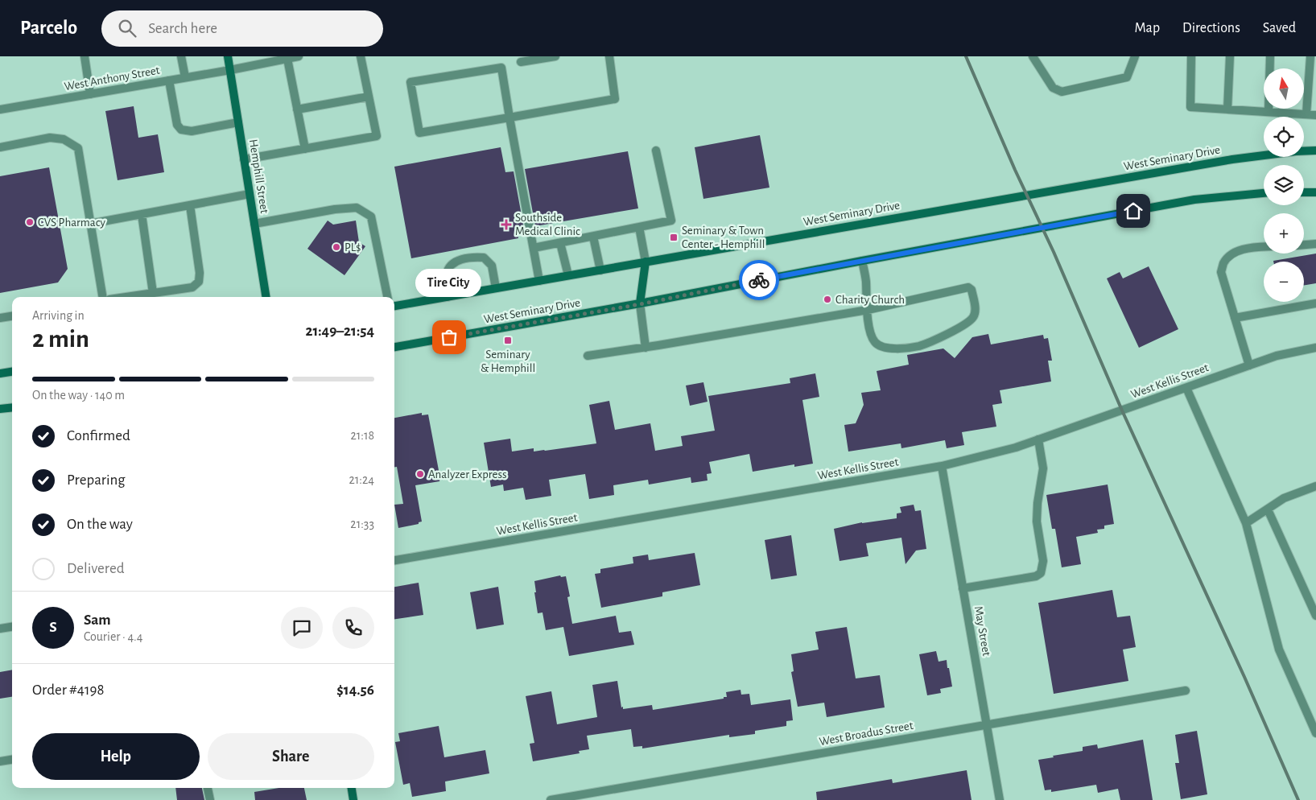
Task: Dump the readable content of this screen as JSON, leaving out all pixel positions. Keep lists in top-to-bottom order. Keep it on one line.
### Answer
{"streets":{"main road":["West Seminary Drive","Hemphill Street"],"street":["West Anthony Street","West Kellis Street","May Street","West Broadus Street"]},"crossings":[["West Anthony Street","Hemphill Street"],["West Kellis Street","May Street"],["May Street","West Broadus Street"]],"places":{"other":["CVS Pharmacy","PL$","Charity Church","Tire City","Analyzer Express"],"health":["Southside Medical Clinic"],"transit":["Seminary & Town Center - Hemphill","Seminary & Hemphill"]},"north":"top","page":{"header":"Parcelo","search":"Search here","nav":["Map","Directions","Saved"],"map_buttons":["+","−"],"bubble":"Tire City","heading":["2 min","Arriving in","21:49–21:54"],"panel":["Sam","Courier · 4.4","Order #4198","$14.56"],"bar":"On the way · 140 m","list":[["Confirmed","21:18"],["Preparing","21:24"],["On the way","21:33"],"Delivered"],"round":"S","buttons":["Help","Share"]}}
